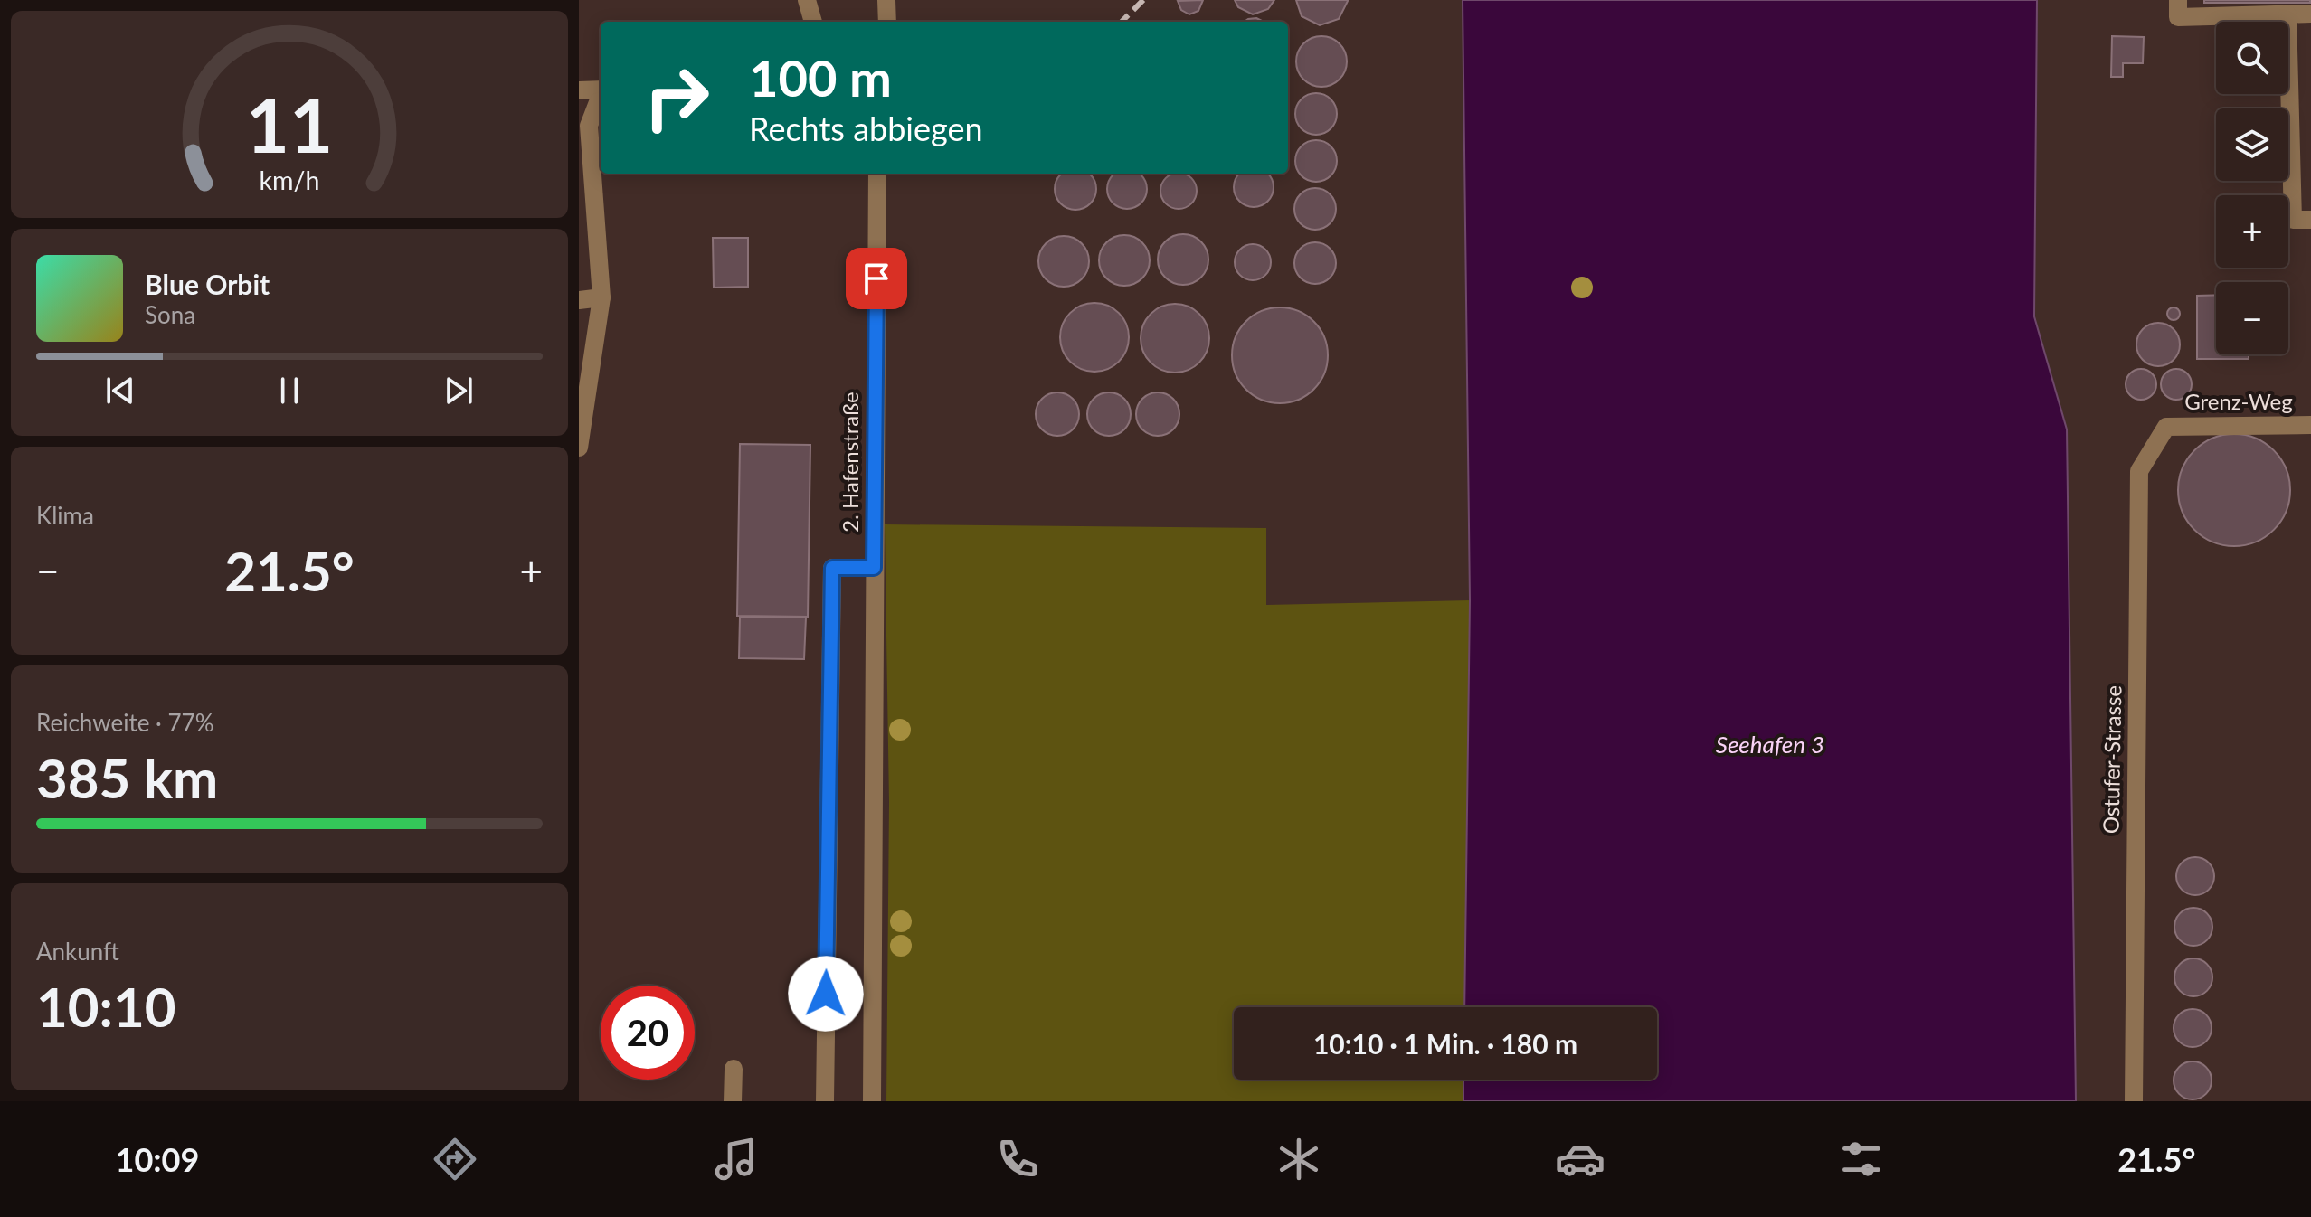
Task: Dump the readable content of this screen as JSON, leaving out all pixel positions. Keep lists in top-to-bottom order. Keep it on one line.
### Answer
{"streets":{"street":["Grenz-Weg","2. Hafenstraße","Ostufer-Strasse"]},"crossings":[["Grenz-Weg","Ostufer-Strasse"]],"water":["Seehafen 3"],"page":{"map_buttons":["+","−"],"turn":["100 m","Rechts abbiegen"],"song":["Blue Orbit","Sona"],"tile":["Klima",["Reichweite · 77%","385 km"],["Ankunft","10:10"]],"heat":["−","21.5°","+"],"limit":"20","trip":"10:10 · 1 Min. · 180 m","tabs":["10:09","21.5°"],"gauge":["11","km/h"]}}
